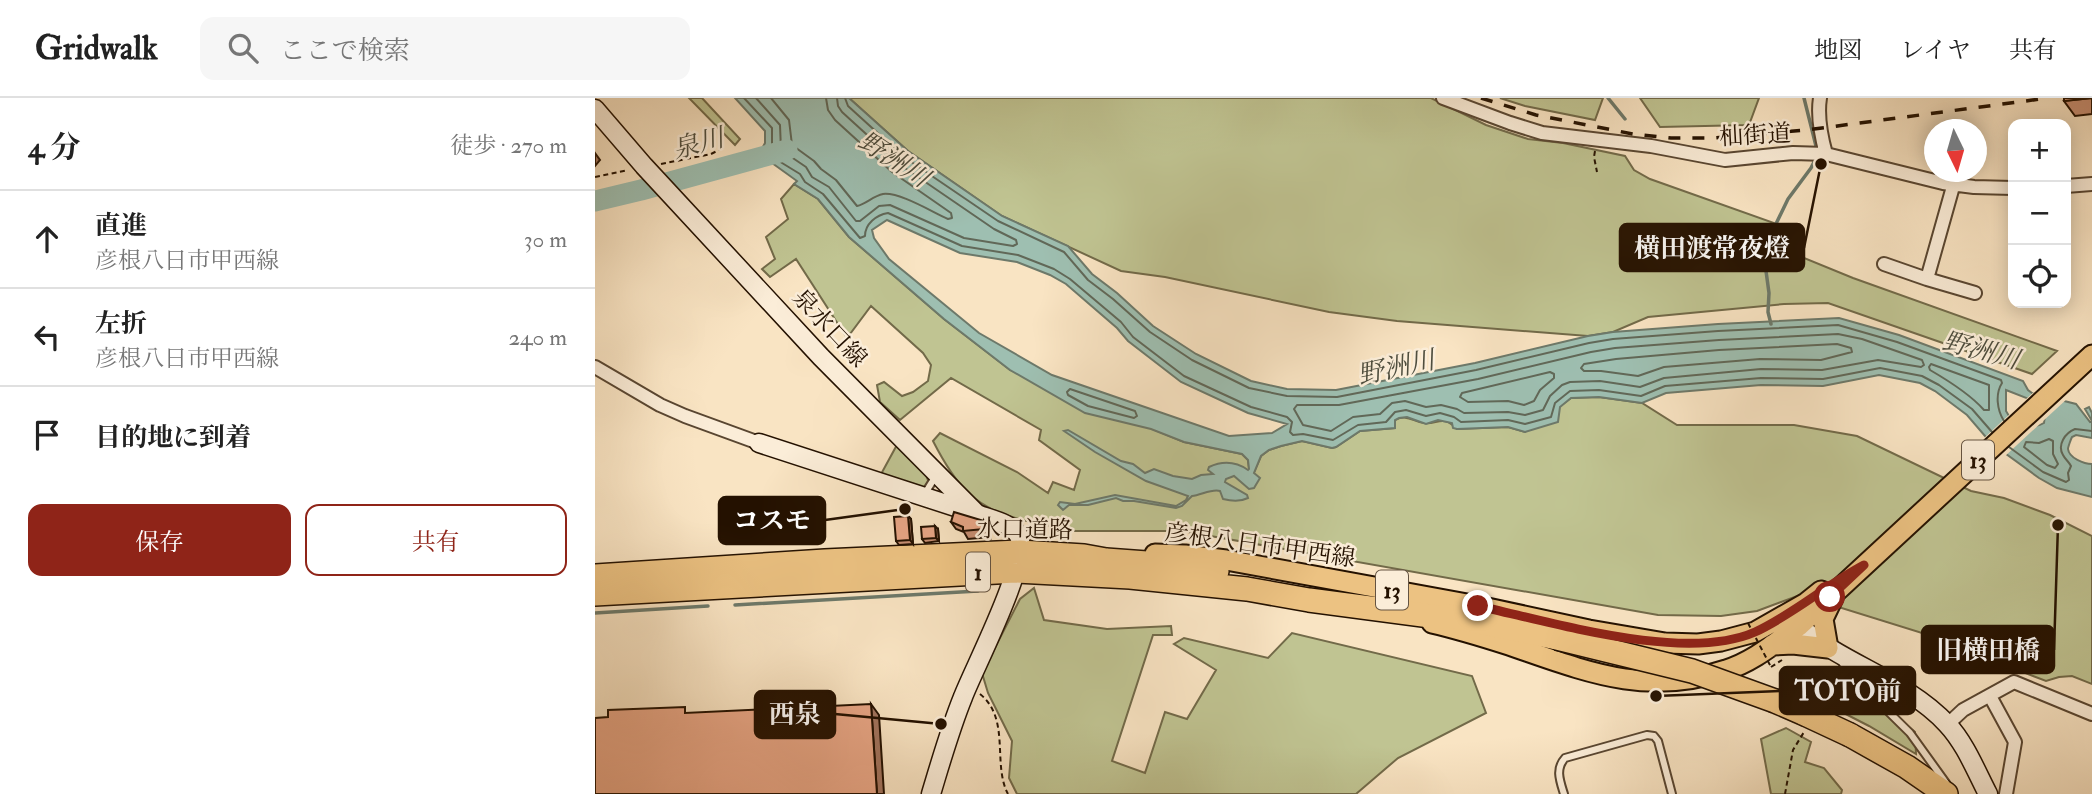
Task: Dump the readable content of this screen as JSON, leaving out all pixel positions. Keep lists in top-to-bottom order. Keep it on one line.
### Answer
{"streets":{"highway":["水口道路","1"],"main road":["13","彦根八日市甲西線"],"street":["杣街道","泉水口線"]},"crossings":[["泉水口線","水口道路"],["13","彦根八日市甲西線"],["水口道路","彦根八日市甲西線"]],"water":["泉川","野洲川"],"places":["横田渡常夜燈","コスモ","旧横田橋","TOTO前","西泉"],"north":"bottom","page":{"header":"Gridwalk","search":"ここで検索","nav":["地図","レイヤ","共有"],"heading":["4 分","徒歩 · 270 m"],"map_buttons":["+","−"],"list":[["直進","彦根八日市甲西線","30 m"],["左折","彦根八日市甲西線","240 m"],"目的地に到着"],"buttons":["保存","共有"]}}
